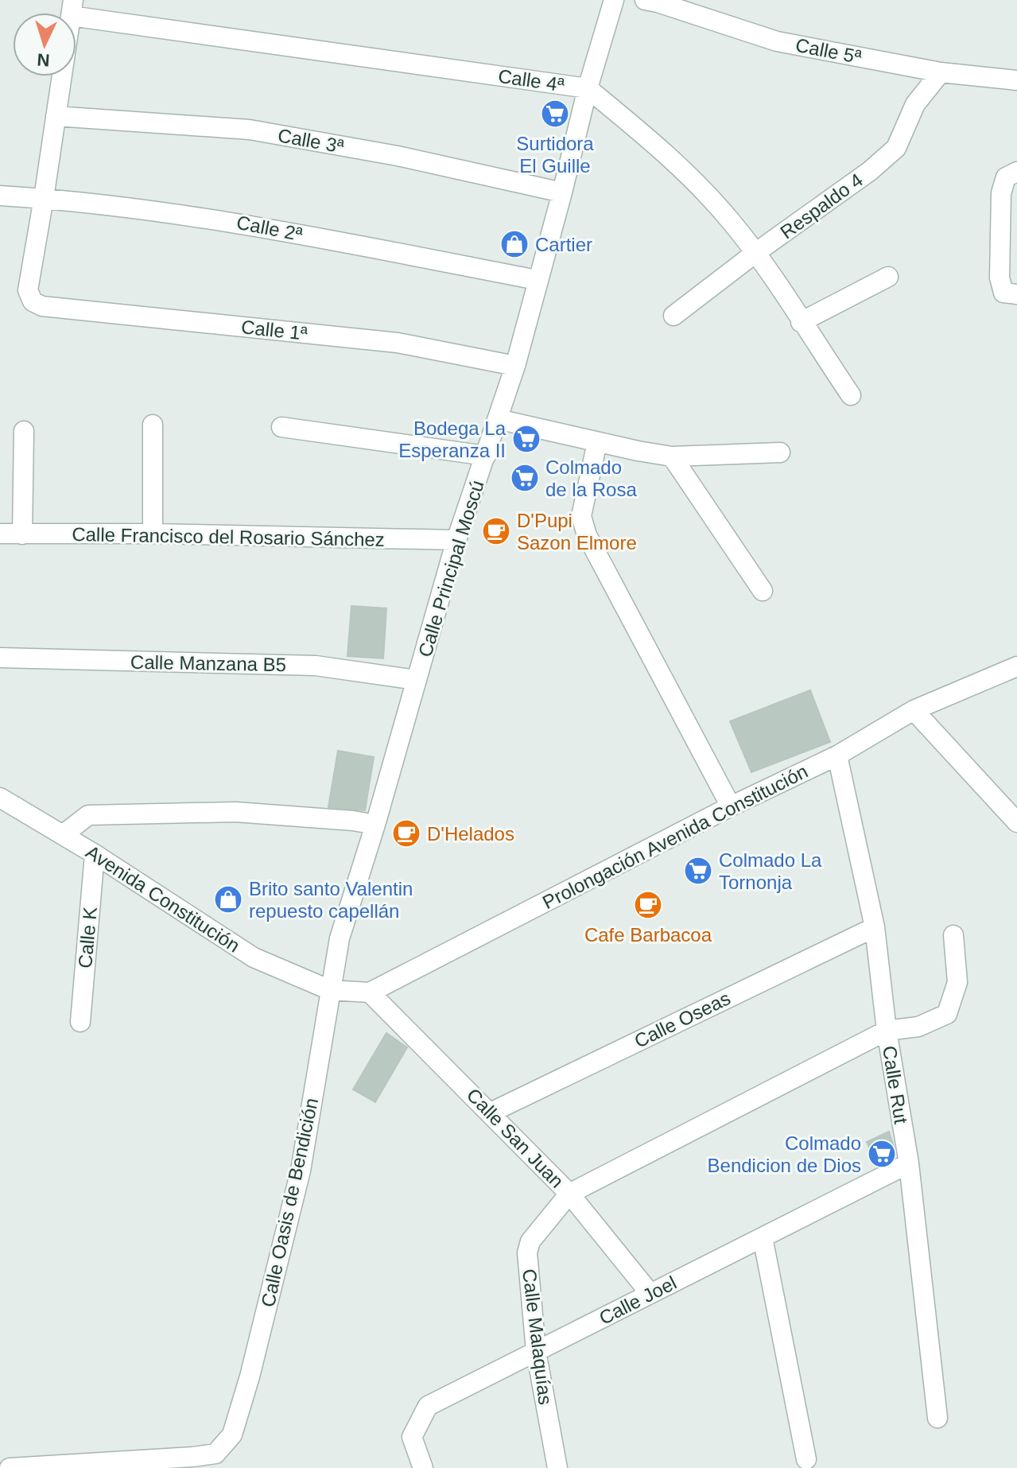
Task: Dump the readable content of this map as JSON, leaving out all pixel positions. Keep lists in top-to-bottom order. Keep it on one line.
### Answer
{"streets":{"street":["Calle 5ª","Calle 4ª","Calle 3ª","Respaldo 4","Calle 2ª","Calle 1ª","Calle Francisco del Rosario Sánchez","Calle Principal Moscú","Calle Manzana B5","Prolongación Avenida Constitución","Avenida Constitución","Calle K","Calle Oseas","Calle Rut","Calle San Juan","Calle Oasis de Bendición","Calle Joel","Calle Malaquías"]},"crossings":[["Calle 5ª","Respaldo 4"],["Calle 4ª","Respaldo 4"],["Calle 4ª","Calle Principal Moscú"],["Calle 3ª","Calle Principal Moscú"],["Calle 2ª","Calle 1ª"],["Calle 2ª","Calle Principal Moscú"],["Calle 1ª","Calle Principal Moscú"],["Calle Francisco del Rosario Sánchez","Calle Principal Moscú"],["Calle Principal Moscú","Calle Manzana B5"],["Calle Principal Moscú","Avenida Constitución"],["Calle Principal Moscú","Calle Oasis de Bendición"],["Prolongación Avenida Constitución","Calle Rut"],["Prolongación Avenida Constitución","Calle San Juan"],["Avenida Constitución","Calle K"],["Avenida Constitución","Calle Oasis de Bendición"],["Calle Oseas","Calle Rut"],["Calle Oseas","Calle San Juan"],["Calle Rut","Calle Joel"],["Calle Rut","Calle Malaquías"],["Calle San Juan","Calle Joel"],["Calle San Juan","Calle Malaquías"],["Calle Joel","Calle Malaquías"]],"places":{"supermarket":["Surtidora El Guille","Bodega La Esperanza II","Colmado de la Rosa","Colmado La Tornonja","Colmado Bendicion de Dios"],"shop":["Cartier","Brito santo Valentin repuesto capellán"],"cafe":["D'Pupi Sazon Elmore","D'Helados","Cafe Barbacoa"]},"north":"bottom"}
